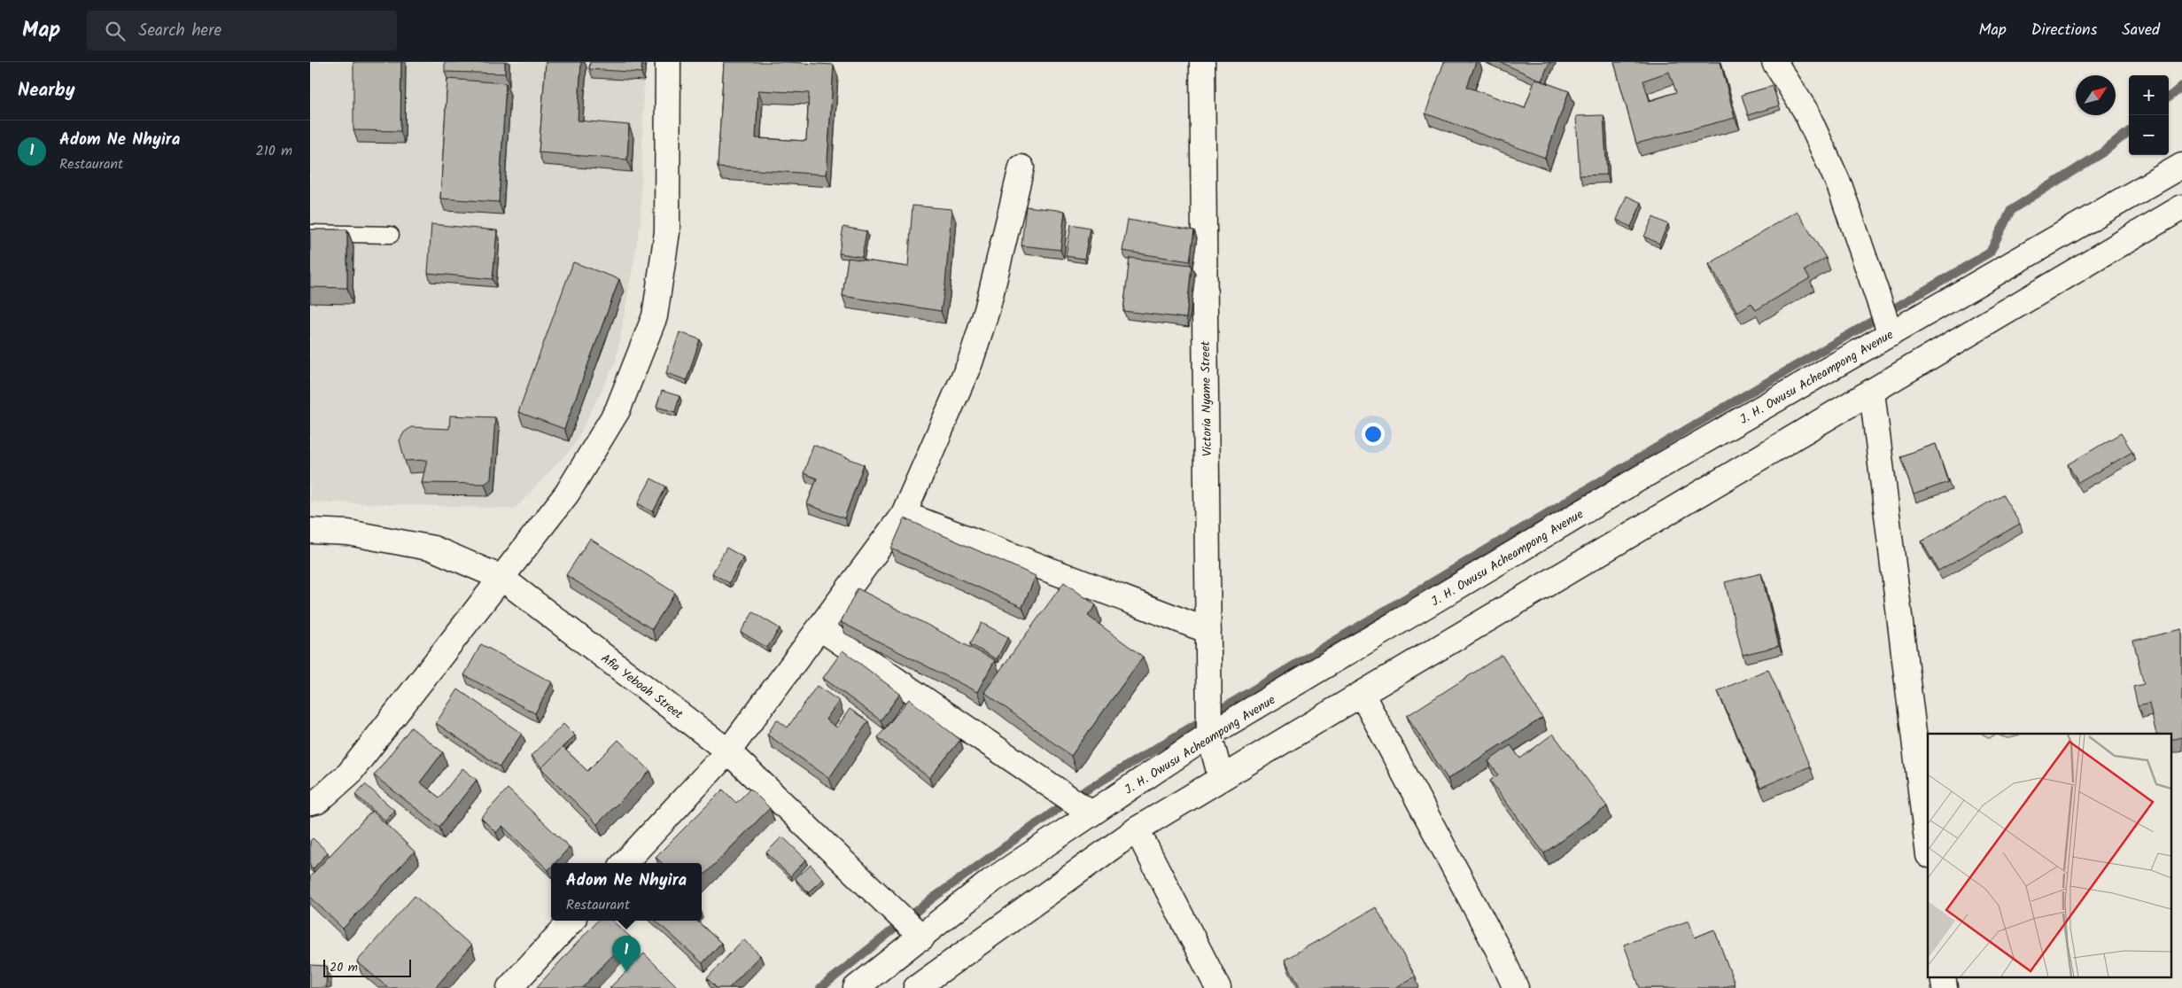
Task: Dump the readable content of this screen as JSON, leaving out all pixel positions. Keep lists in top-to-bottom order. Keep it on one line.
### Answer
{"streets":{"street":["J. H. Owusu Acheampong Avenue","Victoria Nyame Street","Afia Yeboah Street"]},"crossings":[["J. H. Owusu Acheampong Avenue","Victoria Nyame Street"],["J. H. Owusu Acheampong Avenue","Afia Yeboah Street"]],"scale_bar":"20 m","north":"top right","page":{"header":"Map","search":"Search here","nav":["Map","Directions","Saved"],"heading":"Nearby","map_buttons":["+","−"],"list":[{"mark":"1","name":"Adom Ne Nhyira","note":"Restaurant","value":"210 m"}],"popup":["Adom Ne Nhyira","Restaurant"],"pins":"1","scale":"20 m"}}
